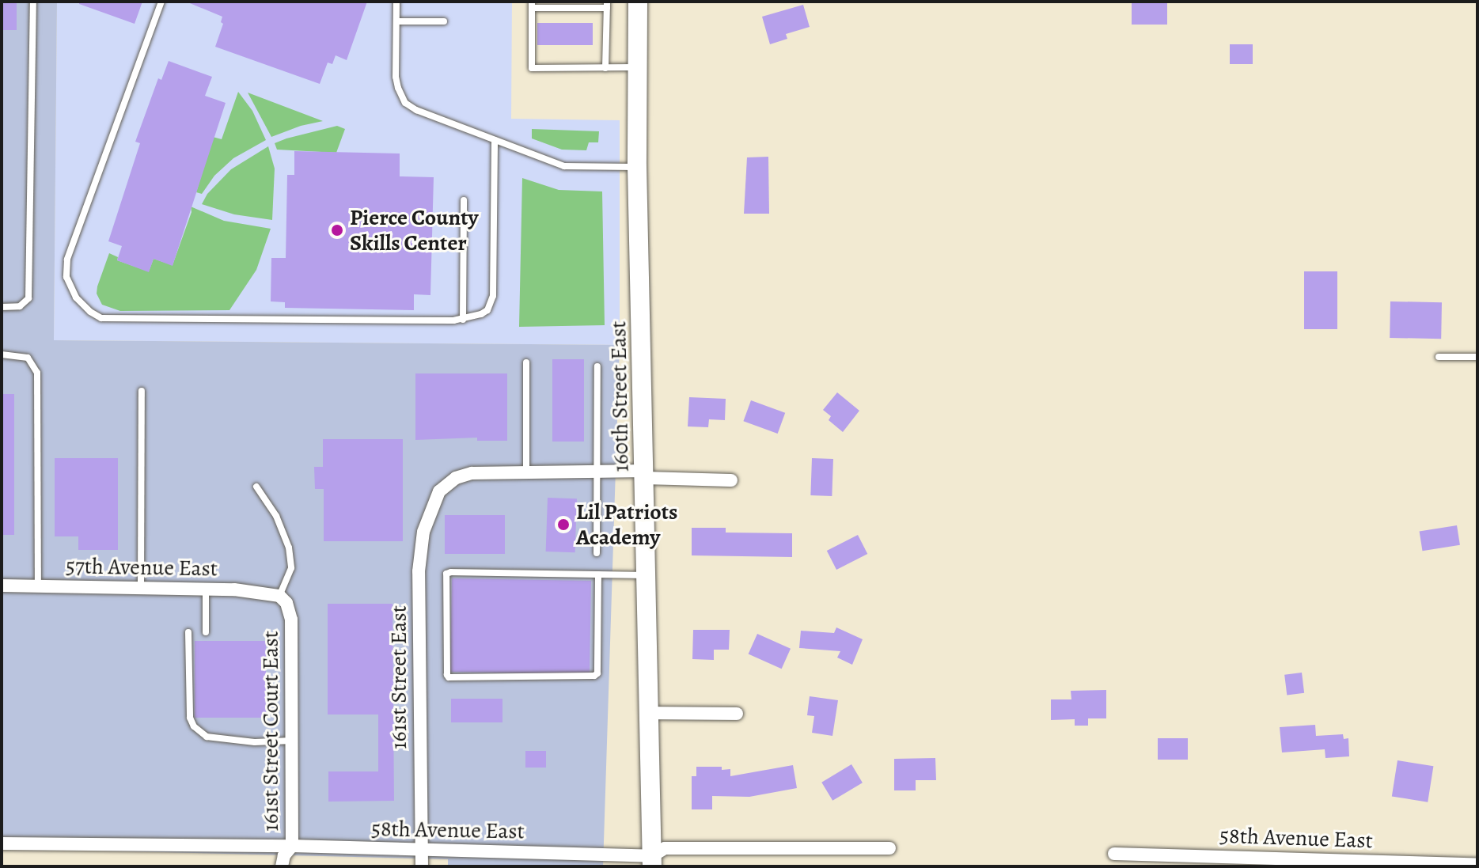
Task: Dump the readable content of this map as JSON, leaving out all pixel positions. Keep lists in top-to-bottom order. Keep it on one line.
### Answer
{"streets":{"main road":["160th Street East"],"street":["57th Avenue East","161st Street East","161st Street Court East","58th Avenue East"]},"crossings":[["160th Street East","58th Avenue East"],["57th Avenue East","161st Street Court East"],["161st Street East","58th Avenue East"],["161st Street Court East","58th Avenue East"]],"places":["Pierce County Skills Center","Lil Patriots Academy"]}
